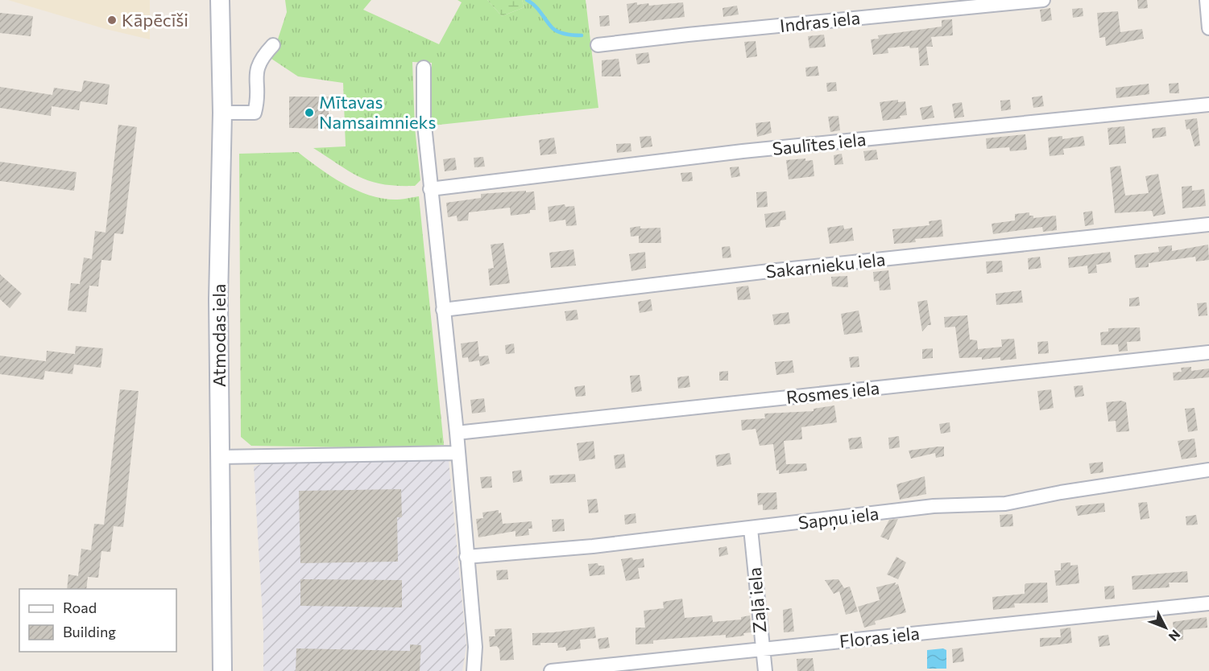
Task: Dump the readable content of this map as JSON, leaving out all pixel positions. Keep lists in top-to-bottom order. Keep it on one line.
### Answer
{"streets":{"main road":["Atmodas iela"],"street":["Indras iela","Saulītes iela","Sakarnieku iela","Rosmes iela","Sapņu iela","Zaļā iela","Floras iela"]},"crossings":[["Sapņu iela","Zaļā iela"],["Zaļā iela","Floras iela"]],"places":["Kāpēcīši","Mītavas Namsaimnieks"],"legend":["Road","Building"],"north":"bottom right"}
